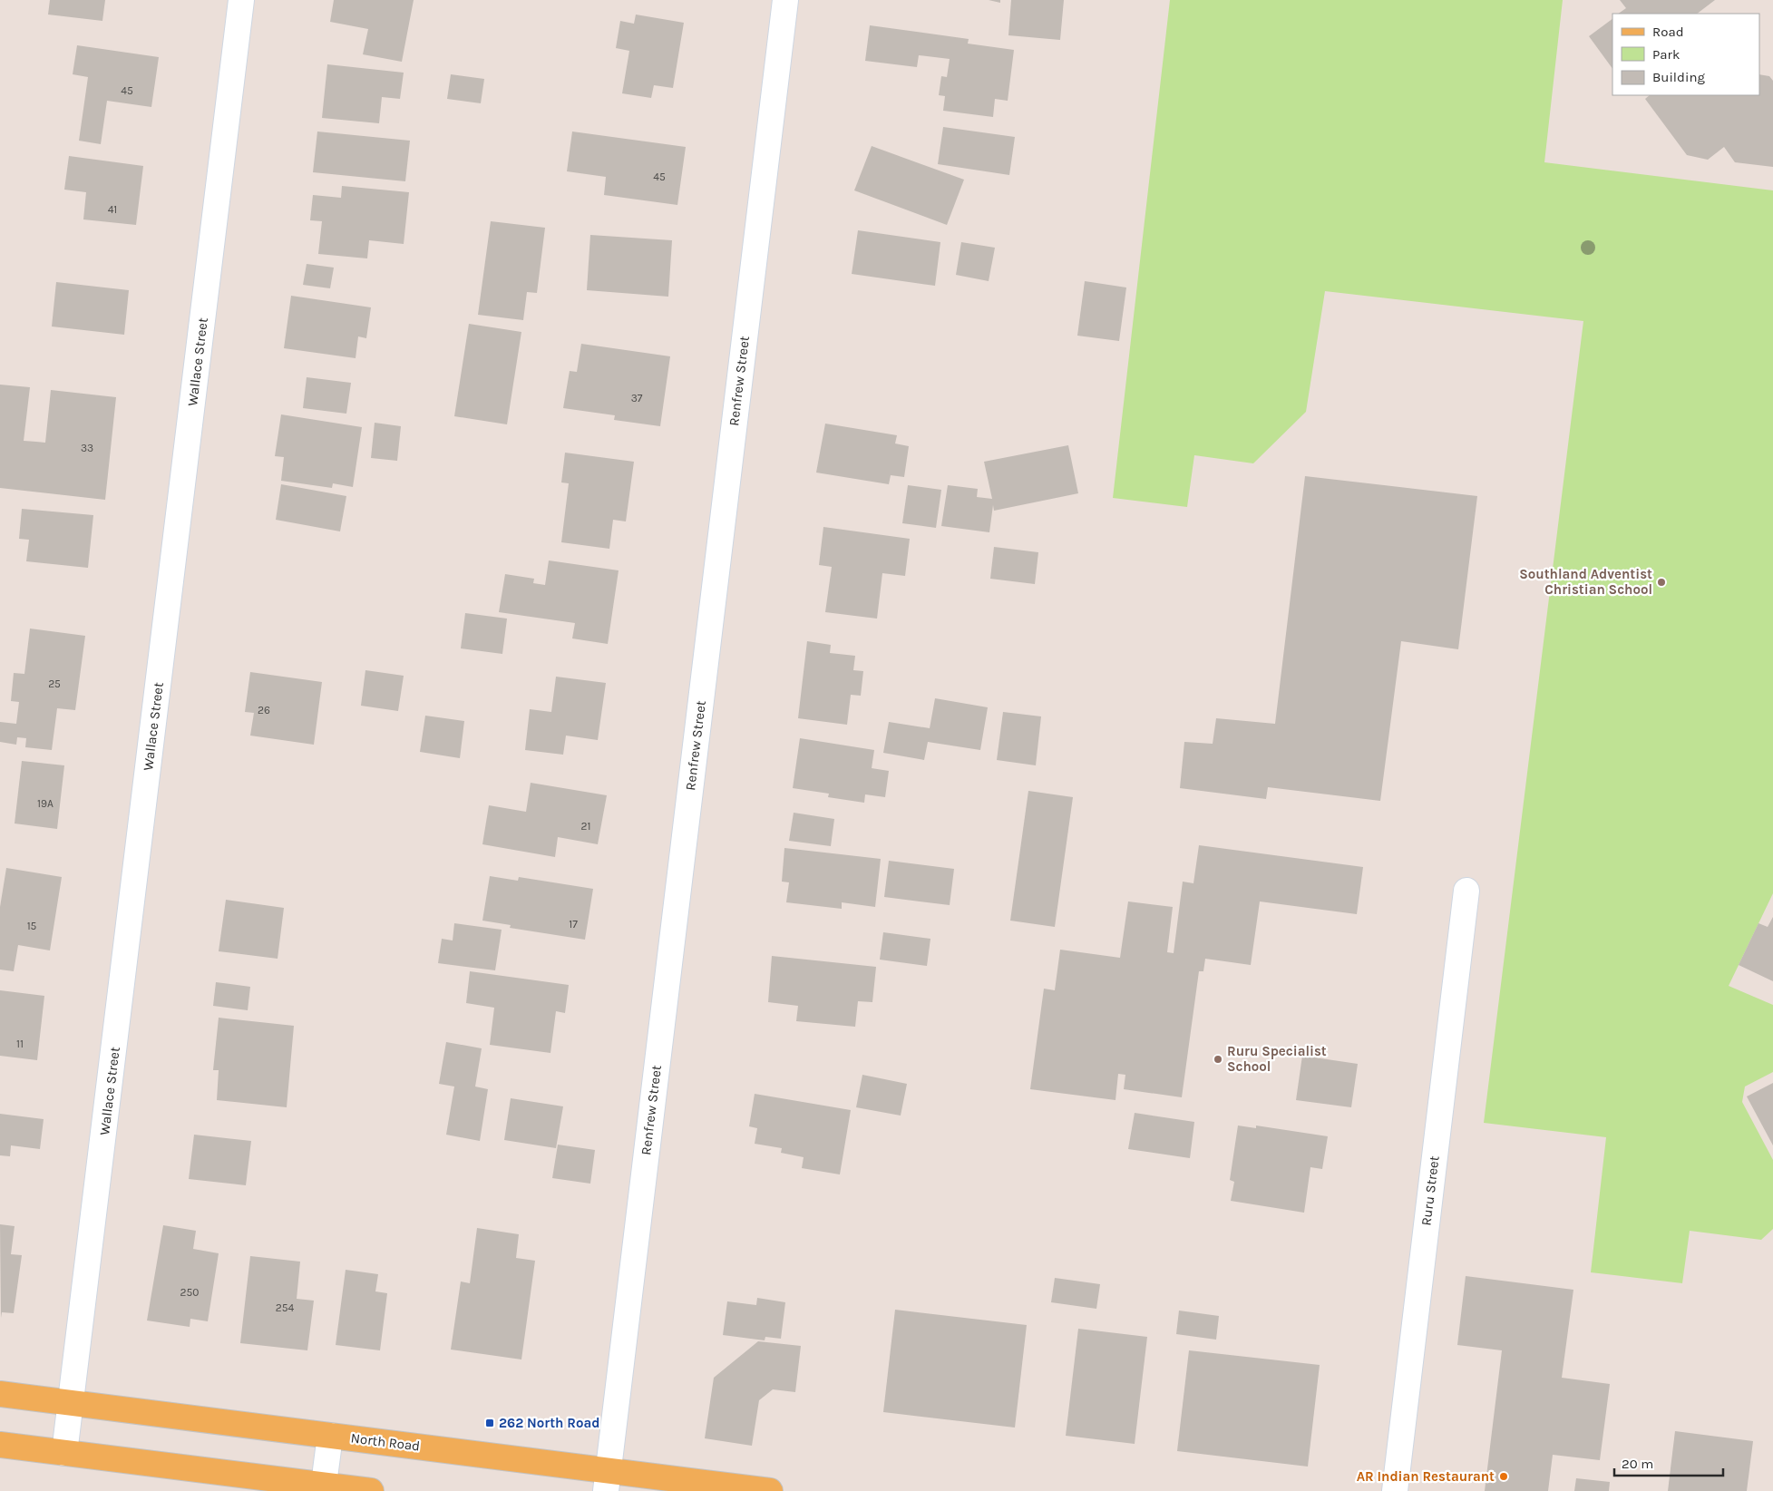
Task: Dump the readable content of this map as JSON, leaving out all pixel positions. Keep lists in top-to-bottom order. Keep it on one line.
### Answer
{"streets":{"main road":["North Road"],"street":["Wallace Street","Renfrew Street","Ruru Street"]},"crossings":[["Wallace Street","North Road"],["Renfrew Street","North Road"]],"places":{"other":["Southland Adventist Christian School","Ruru Specialist School","AR Indian Restaurant"],"transit":["262 North Road"]},"house_numbers":["45","45","41","37","33","25","26","19A","21","17","15","11","250","254"],"legend":["Road","Park","Building"],"scale_bar":"20 m"}
